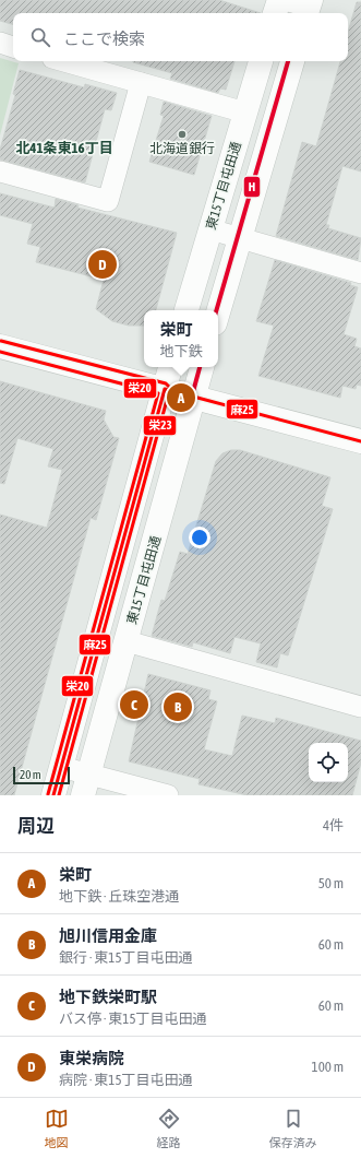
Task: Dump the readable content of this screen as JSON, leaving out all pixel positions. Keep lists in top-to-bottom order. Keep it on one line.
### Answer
{"streets":{"street":["東15丁目屯田通"]},"districts":["北41条東16丁目"],"places":["北海道銀行"],"lines":["transit line H","transit line 栄23","transit line 栄20","transit line 麻25"],"scale_bar":"20 m","page":{"search":"ここで検索","pins":["D","A","C","B"],"popup":["栄町","地下鉄"],"scale":"20 m","heading":["周辺","4件"],"list":[{"mark":"A","name":"栄町","note":"地下鉄 · 丘珠空港通","value":"50 m"},{"mark":"B","name":"旭川信用金庫","note":"銀行 · 東15丁目屯田通","value":"60 m"},{"mark":"C","name":"地下鉄栄町駅","note":"バス停 · 東15丁目屯田通","value":"60 m"},{"mark":"D","name":"東栄病院","note":"病院 · 東15丁目屯田通","value":"100 m"}],"nav":["地図","経路","保存済み"]}}
